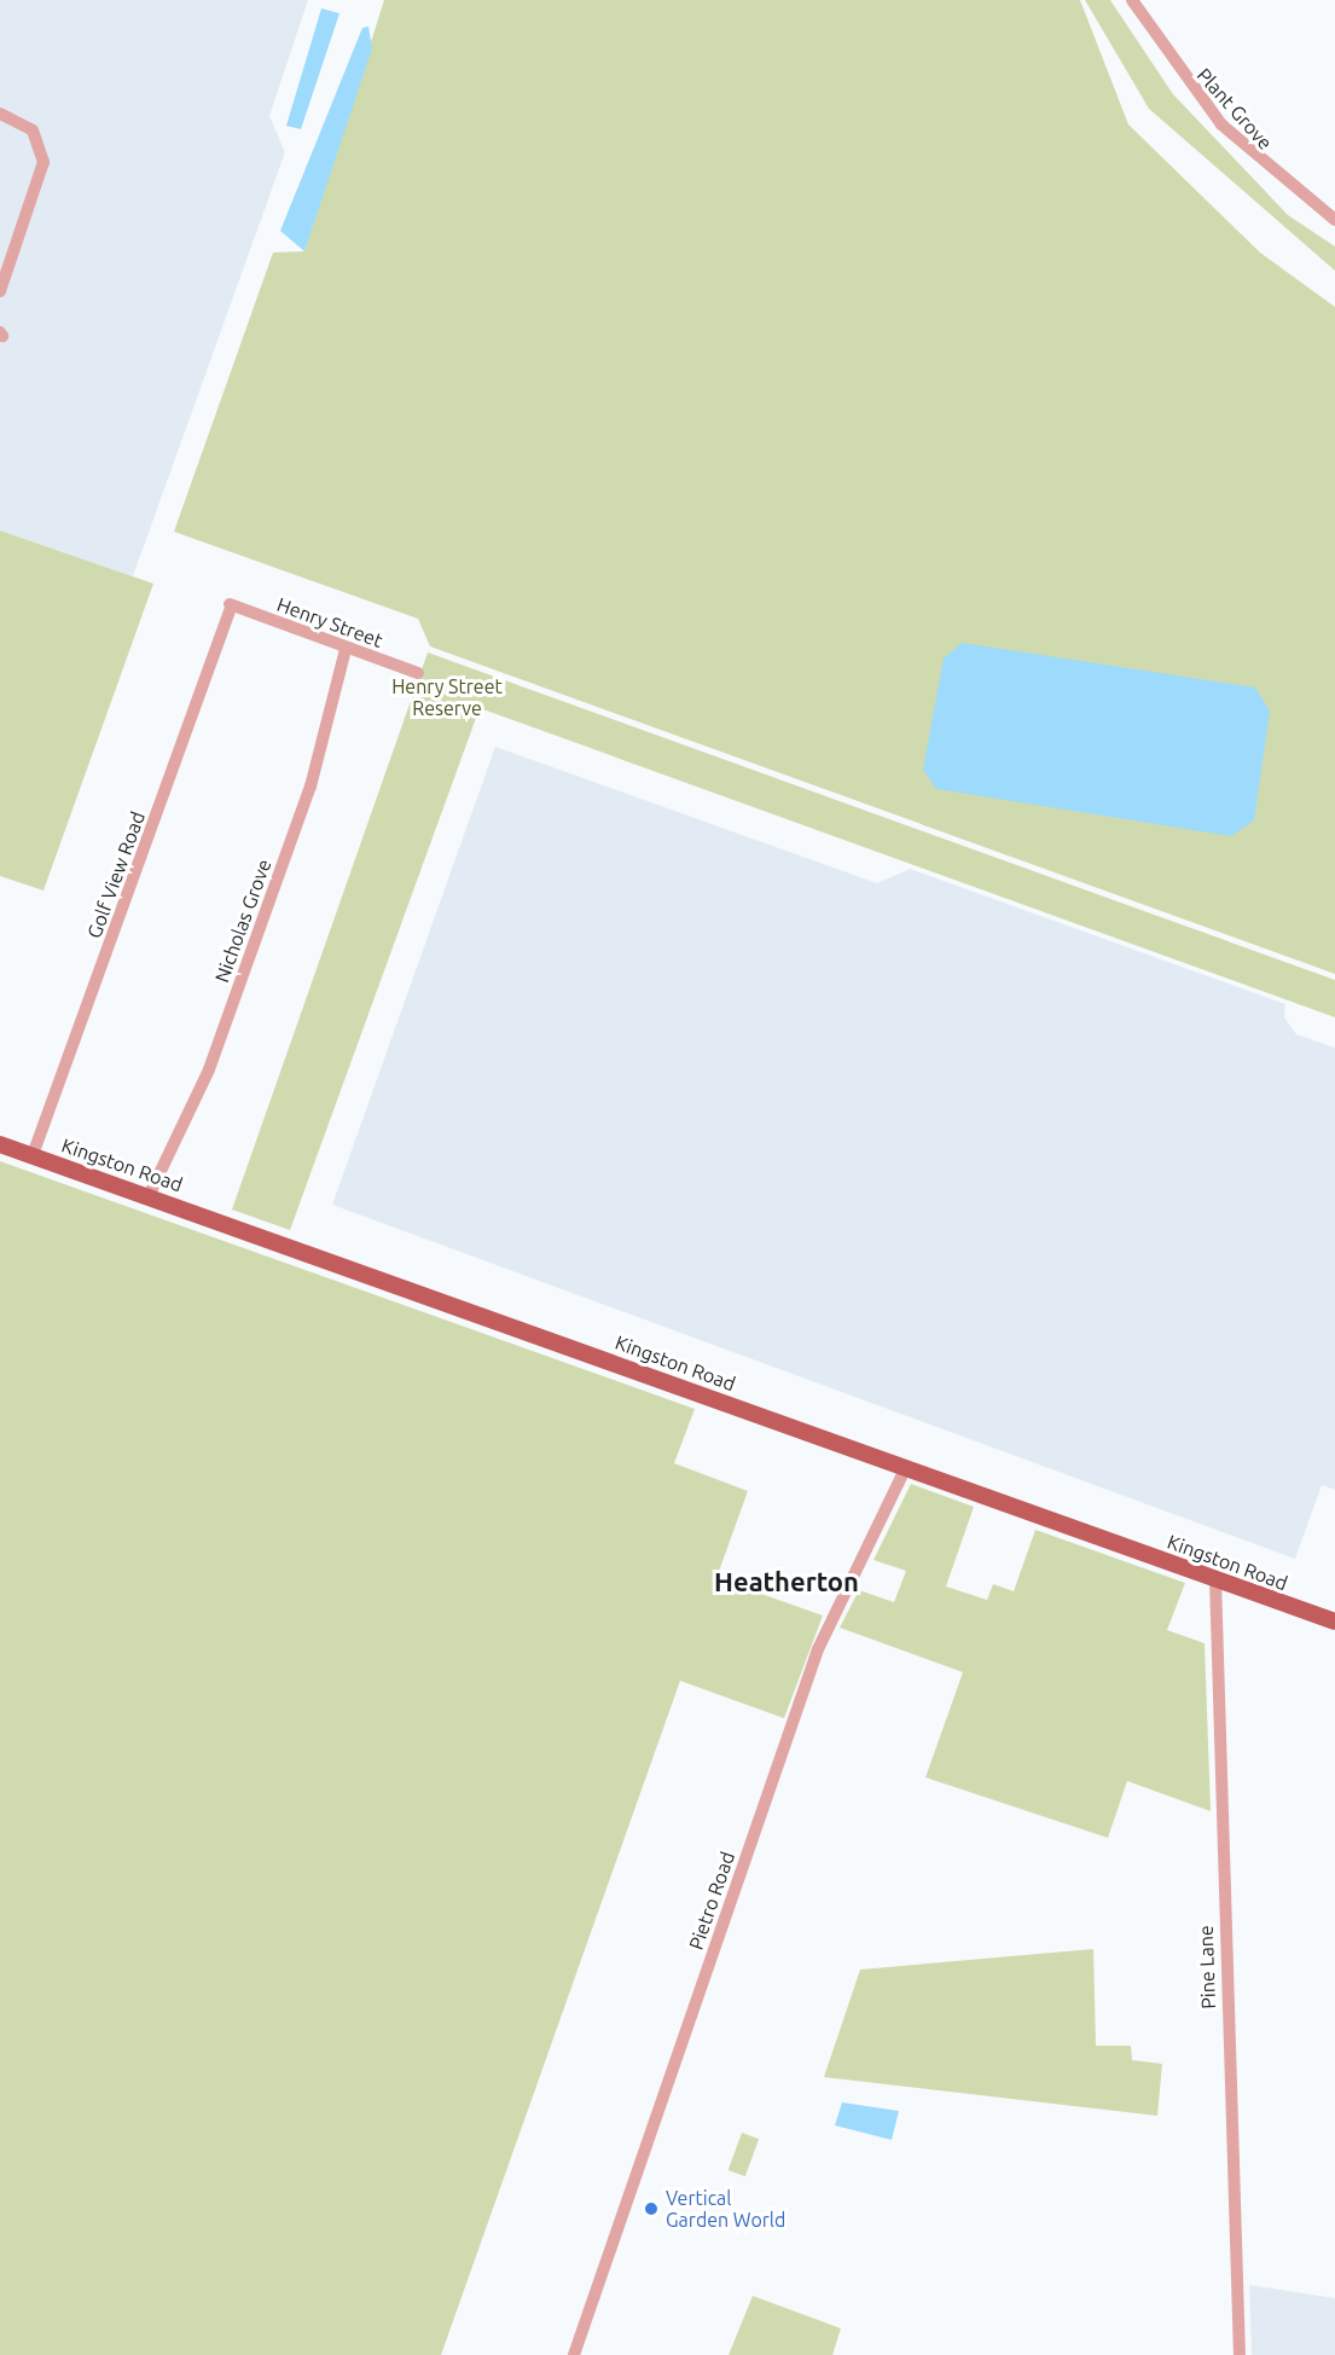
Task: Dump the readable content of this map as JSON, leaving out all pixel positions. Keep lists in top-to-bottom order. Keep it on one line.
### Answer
{"streets":{"main road":["Kingston Road"],"street":["Plant Grove","Henry Street","Golf View Road","Nicholas Grove","Pietro Road","Pine Lane"]},"crossings":[["Henry Street","Golf View Road"],["Henry Street","Nicholas Grove"],["Golf View Road","Kingston Road"],["Nicholas Grove","Kingston Road"],["Kingston Road","Pietro Road"],["Kingston Road","Pine Lane"]],"districts":["Heatherton"],"parks":["Henry Street Reserve"],"places":["Vertical Garden World"]}
